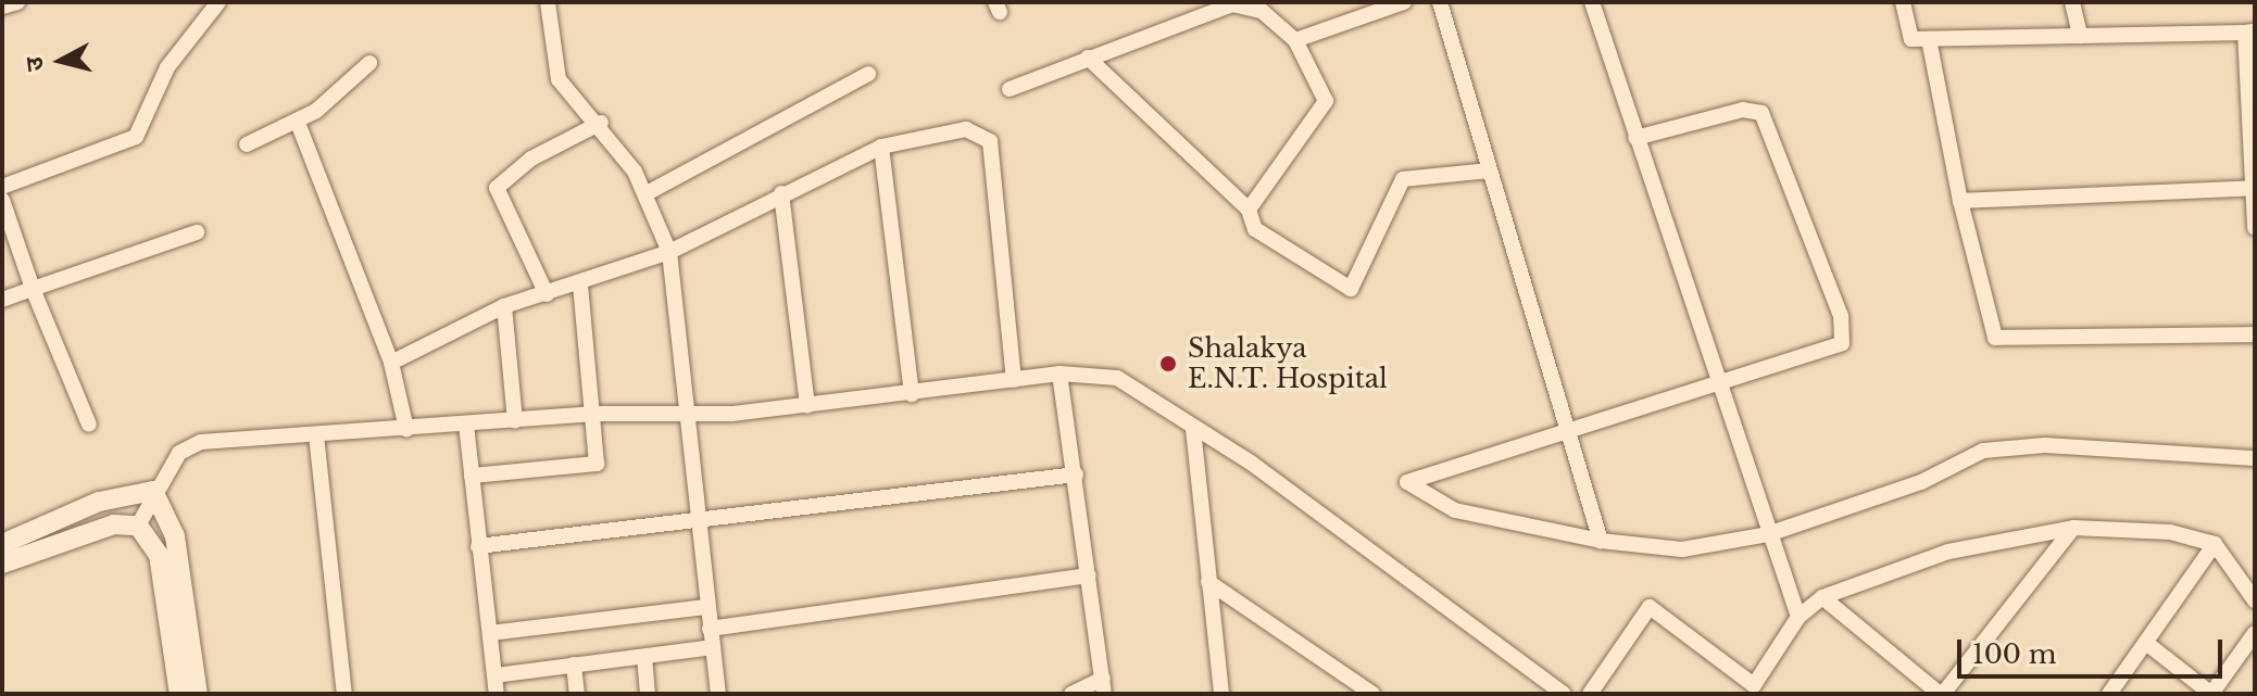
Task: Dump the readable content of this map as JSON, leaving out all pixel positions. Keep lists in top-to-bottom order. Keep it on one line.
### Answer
{"places":["Shalakya E.N.T. Hospital"],"scale_bar":"100 m","north":"left"}
